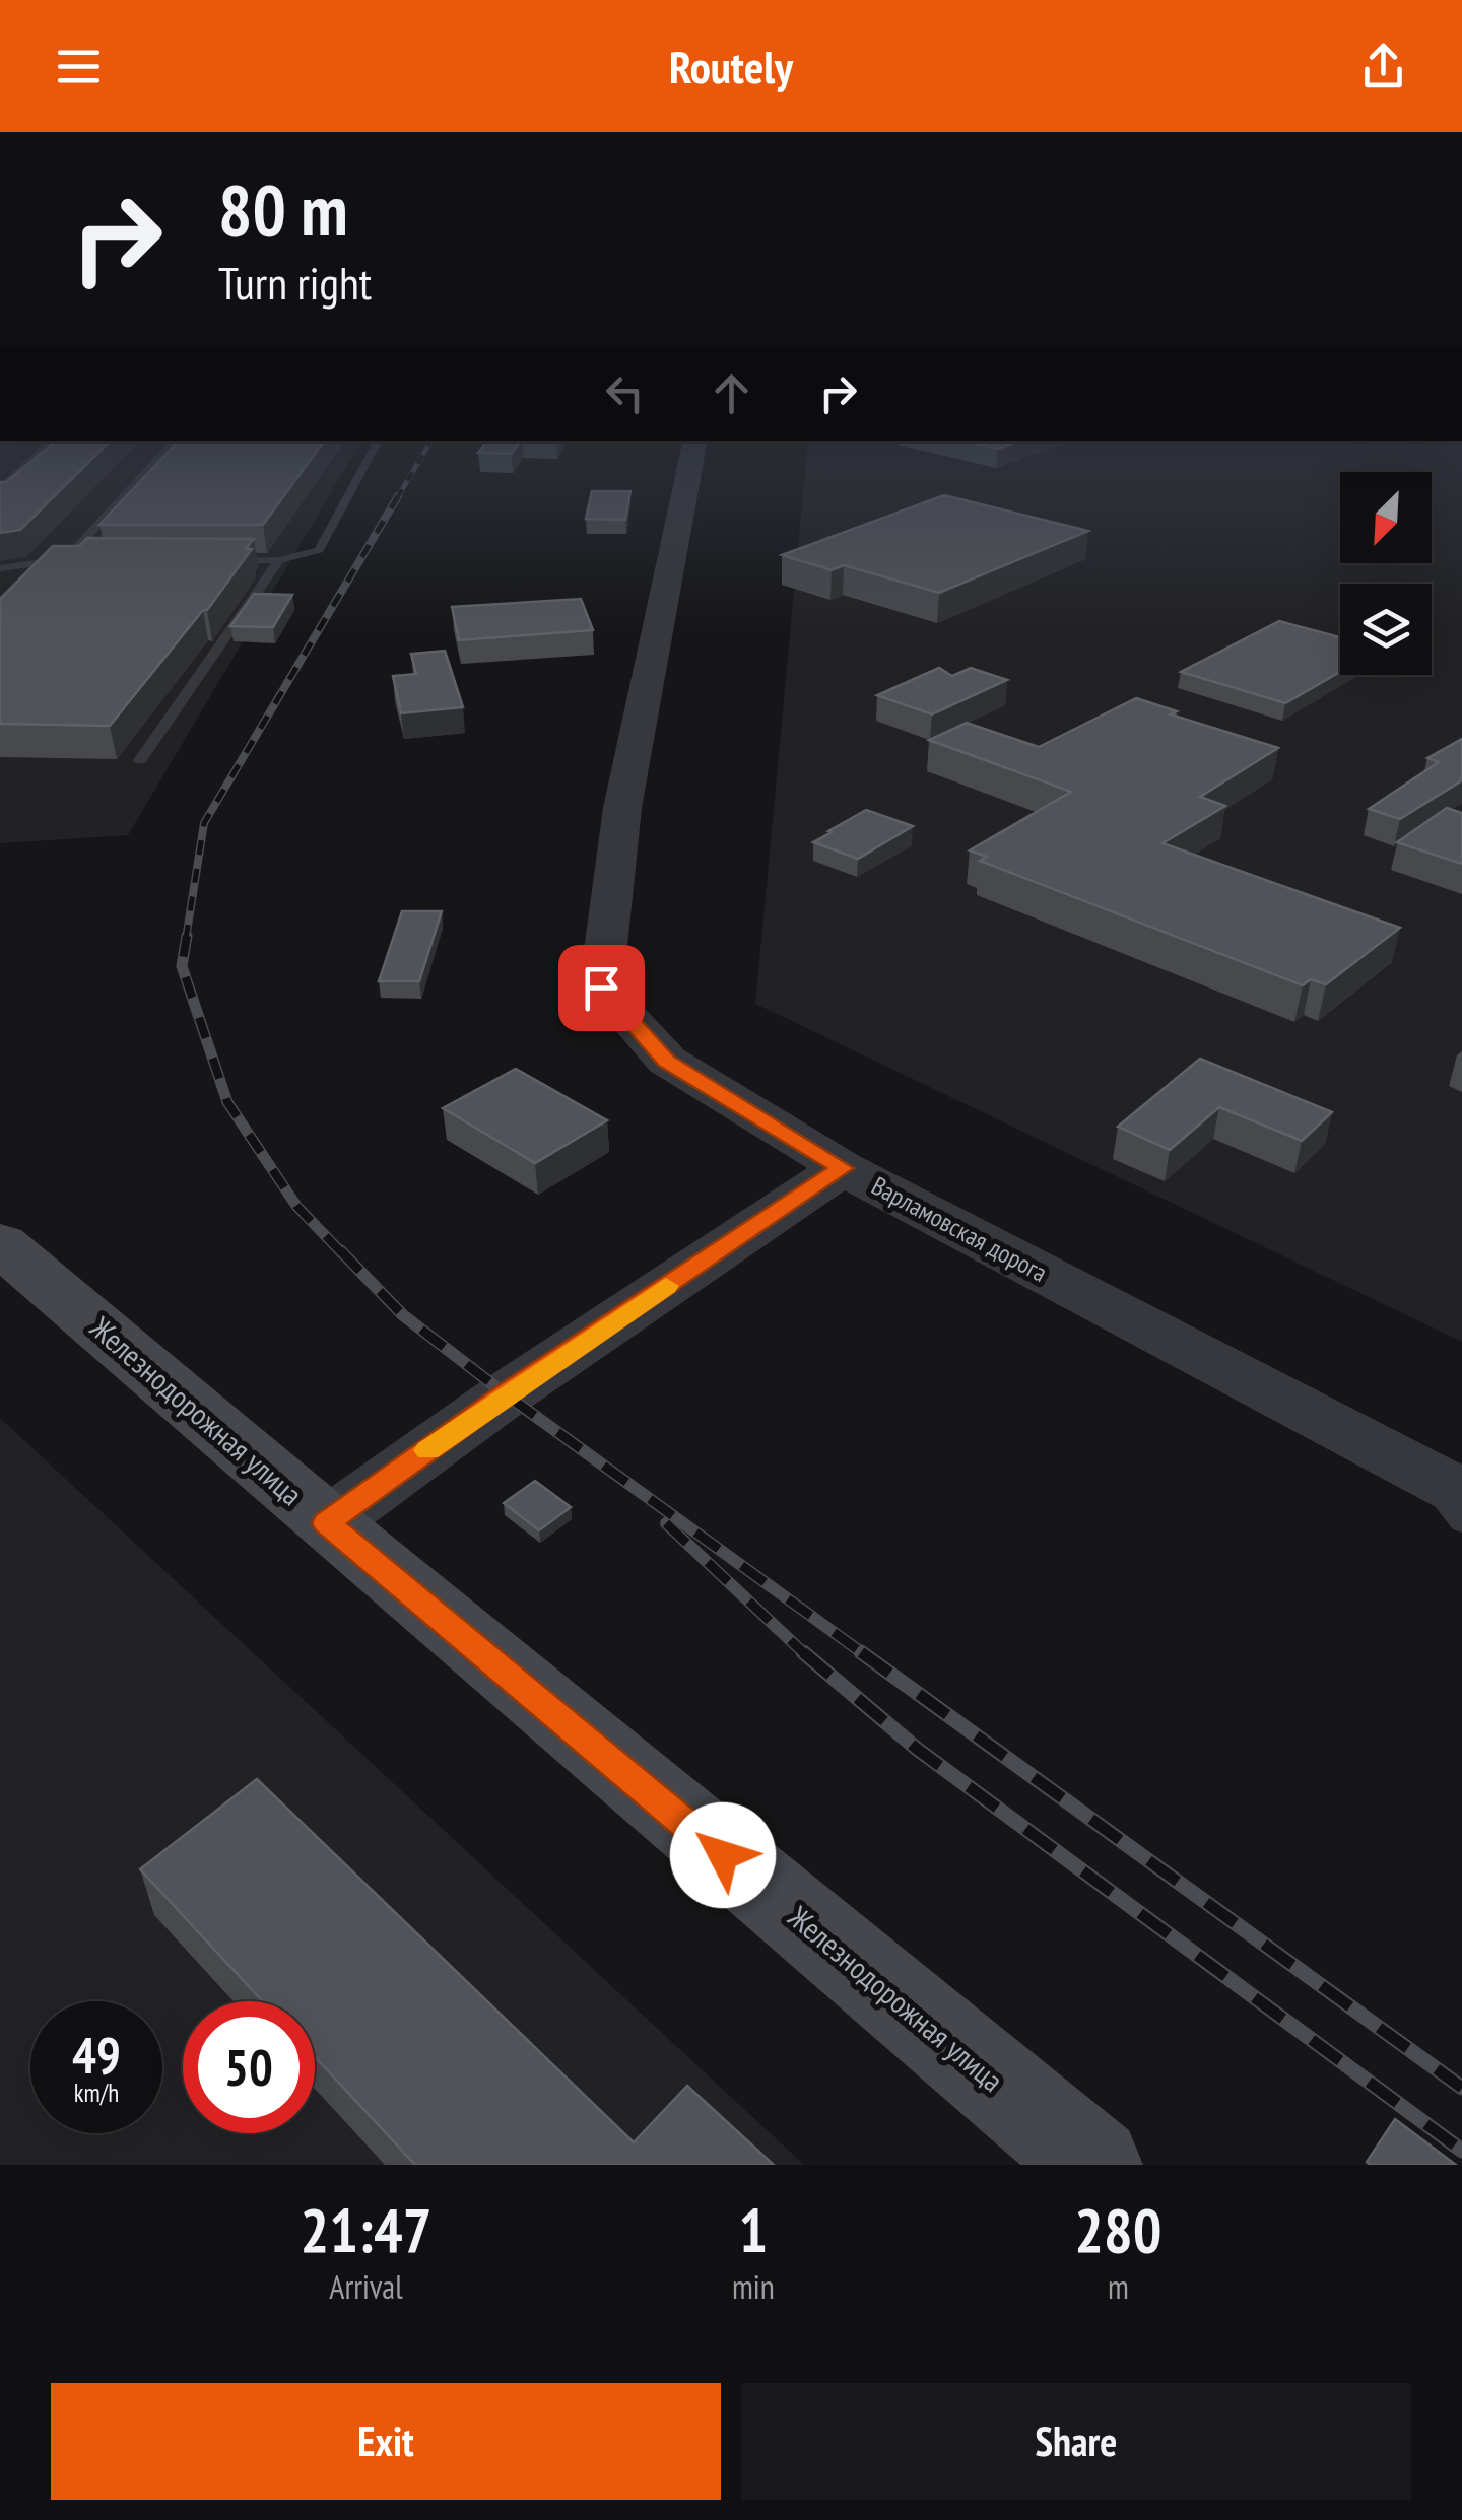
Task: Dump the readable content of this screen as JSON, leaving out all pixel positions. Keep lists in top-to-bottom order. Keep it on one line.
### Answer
{"streets":{"main road":["Железнодорожная улица"],"street":["Варламовская дорога"]},"north":"bottom left","page":{"header":"Routely","turn":["80 m","Turn right"],"speed":"49 km/h","limit":"50","eta":["21:47","Arrival","1","min","280","m"],"buttons":["Exit","Share"]}}
